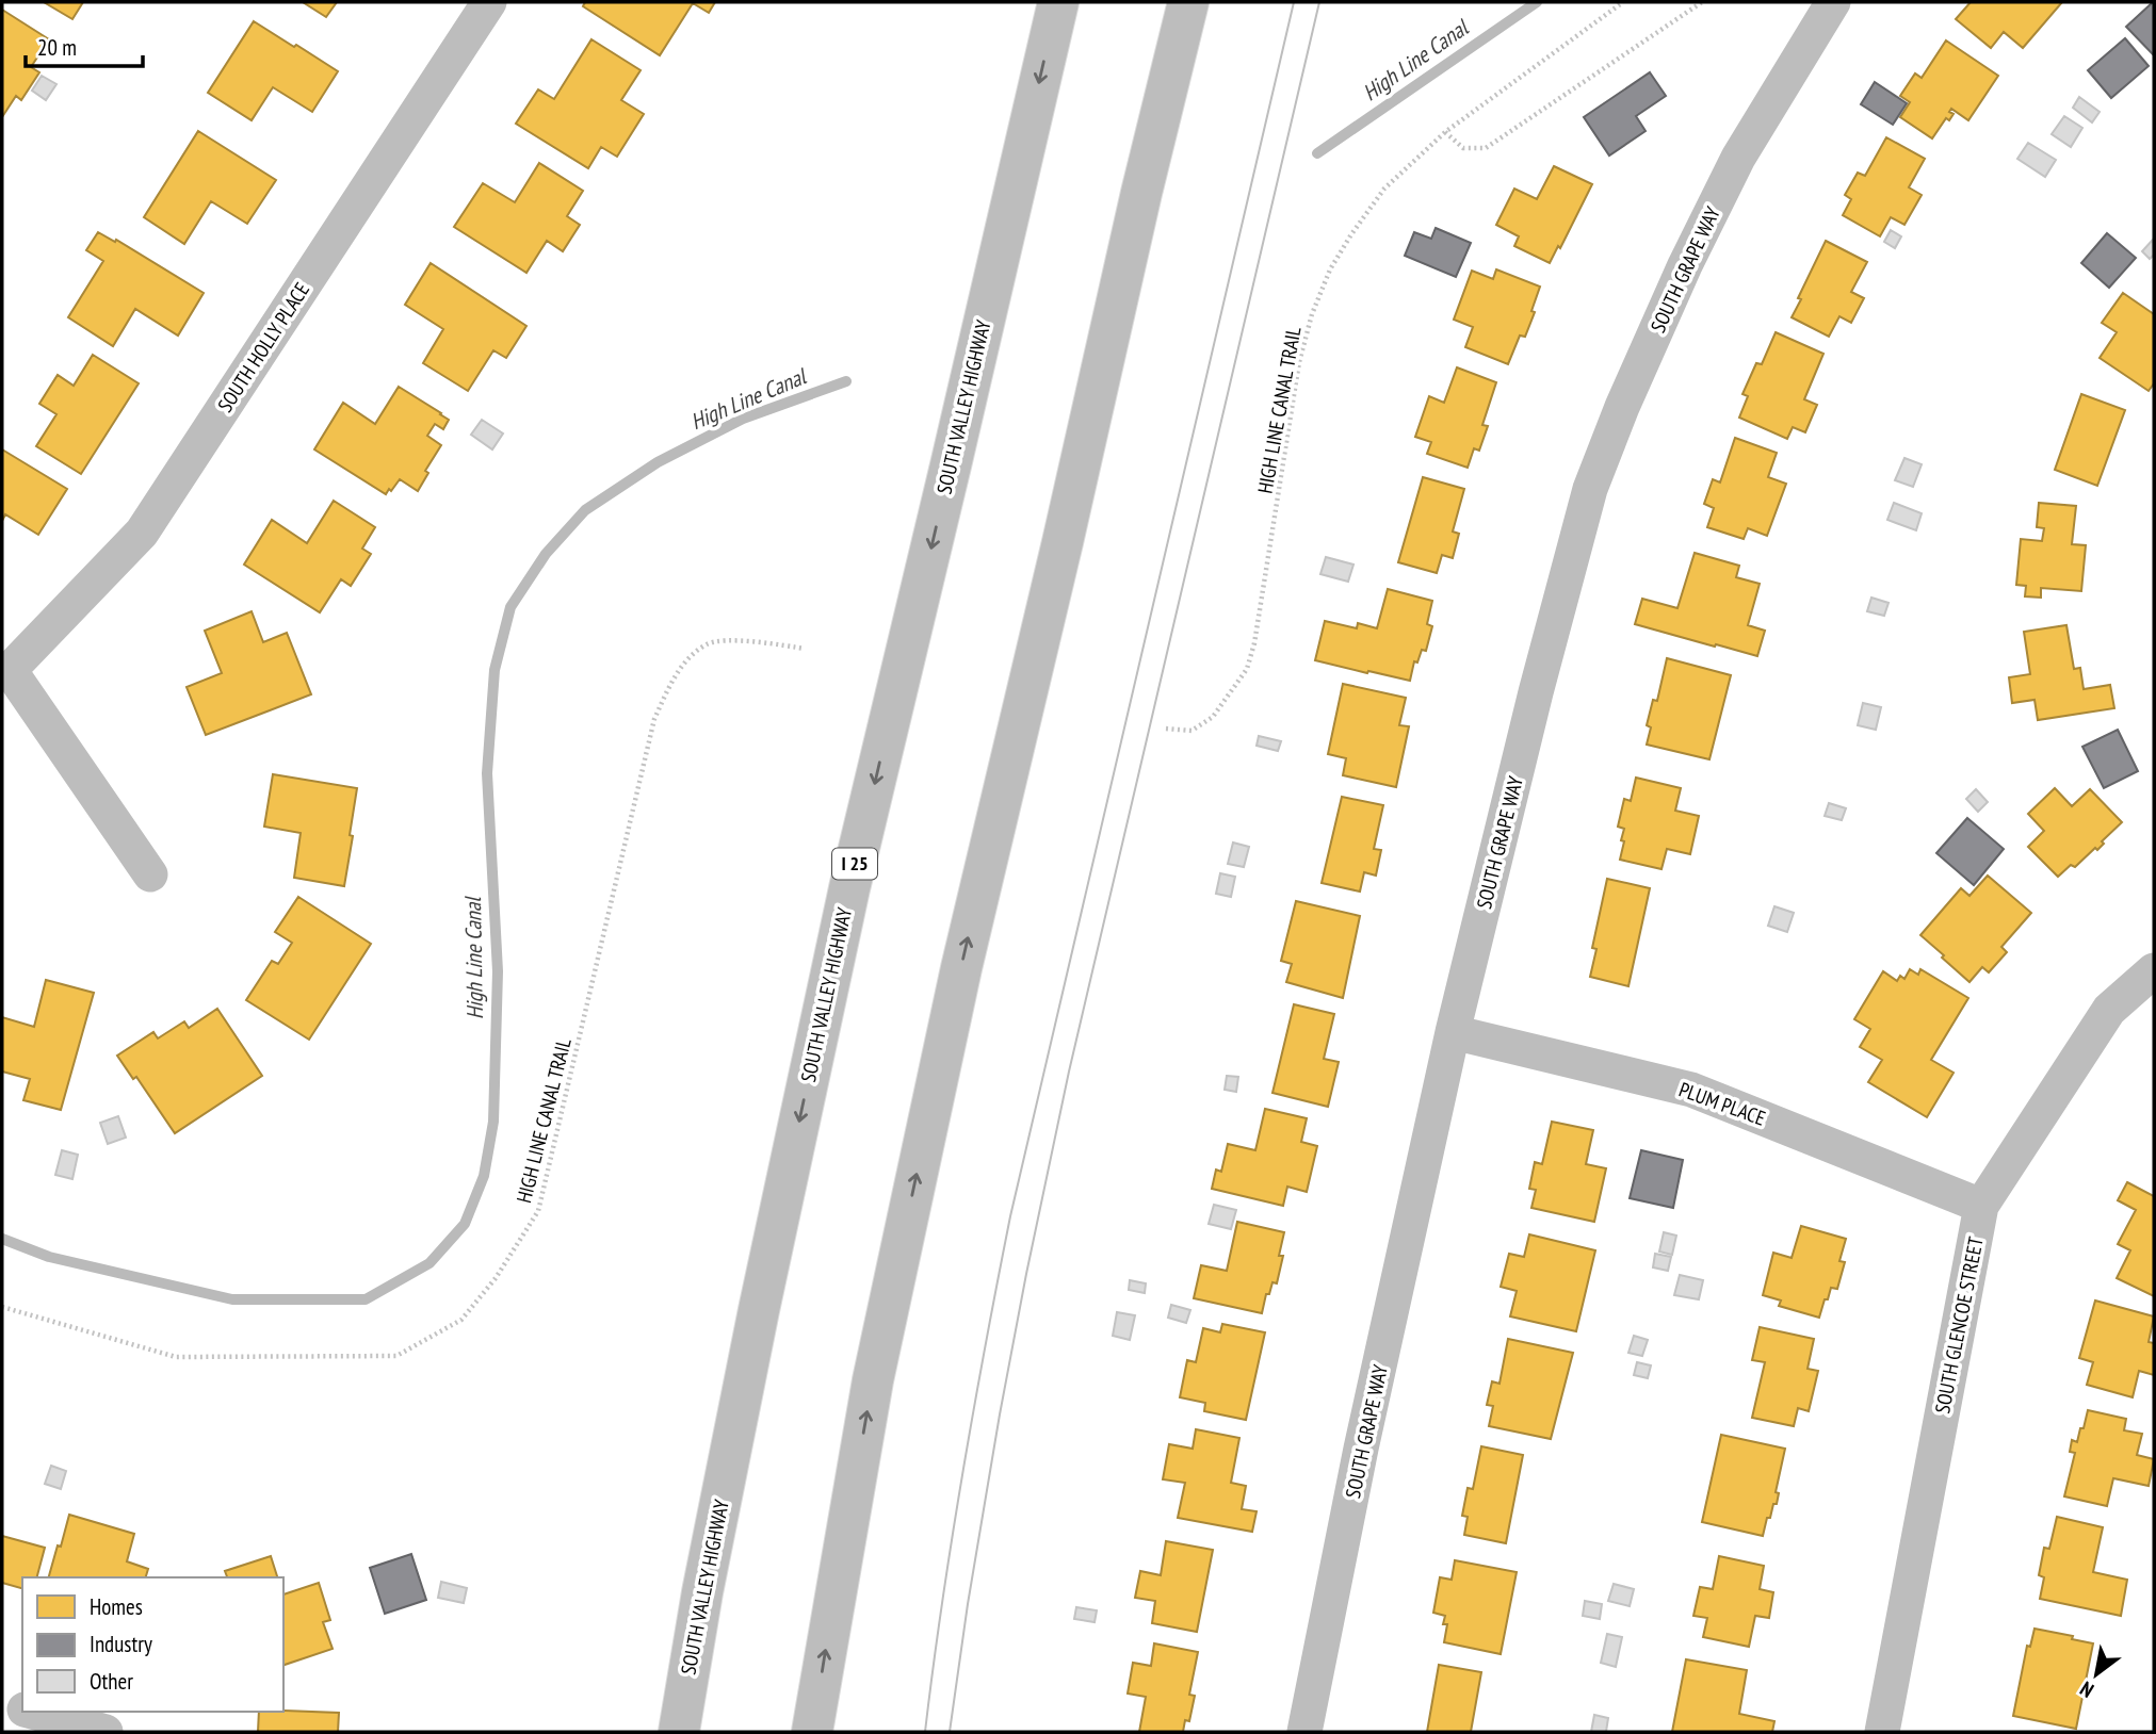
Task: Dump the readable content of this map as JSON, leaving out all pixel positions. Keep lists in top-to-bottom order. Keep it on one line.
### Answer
{"streets":{"highway":["SOUTH VALLEY HIGHWAY","I 25"],"street":["SOUTH GRAPE WAY","SOUTH HOLLY PLACE","PLUM PLACE","SOUTH GLENCOE STREET"],"path":["HIGH LINE CANAL TRAIL"]},"crossings":[["SOUTH GRAPE WAY","PLUM PLACE"],["PLUM PLACE","SOUTH GLENCOE STREET"]],"water":["High Line Canal"],"legend":["Homes","Industry","Other"],"scale_bar":"20 m","north":"bottom left"}
